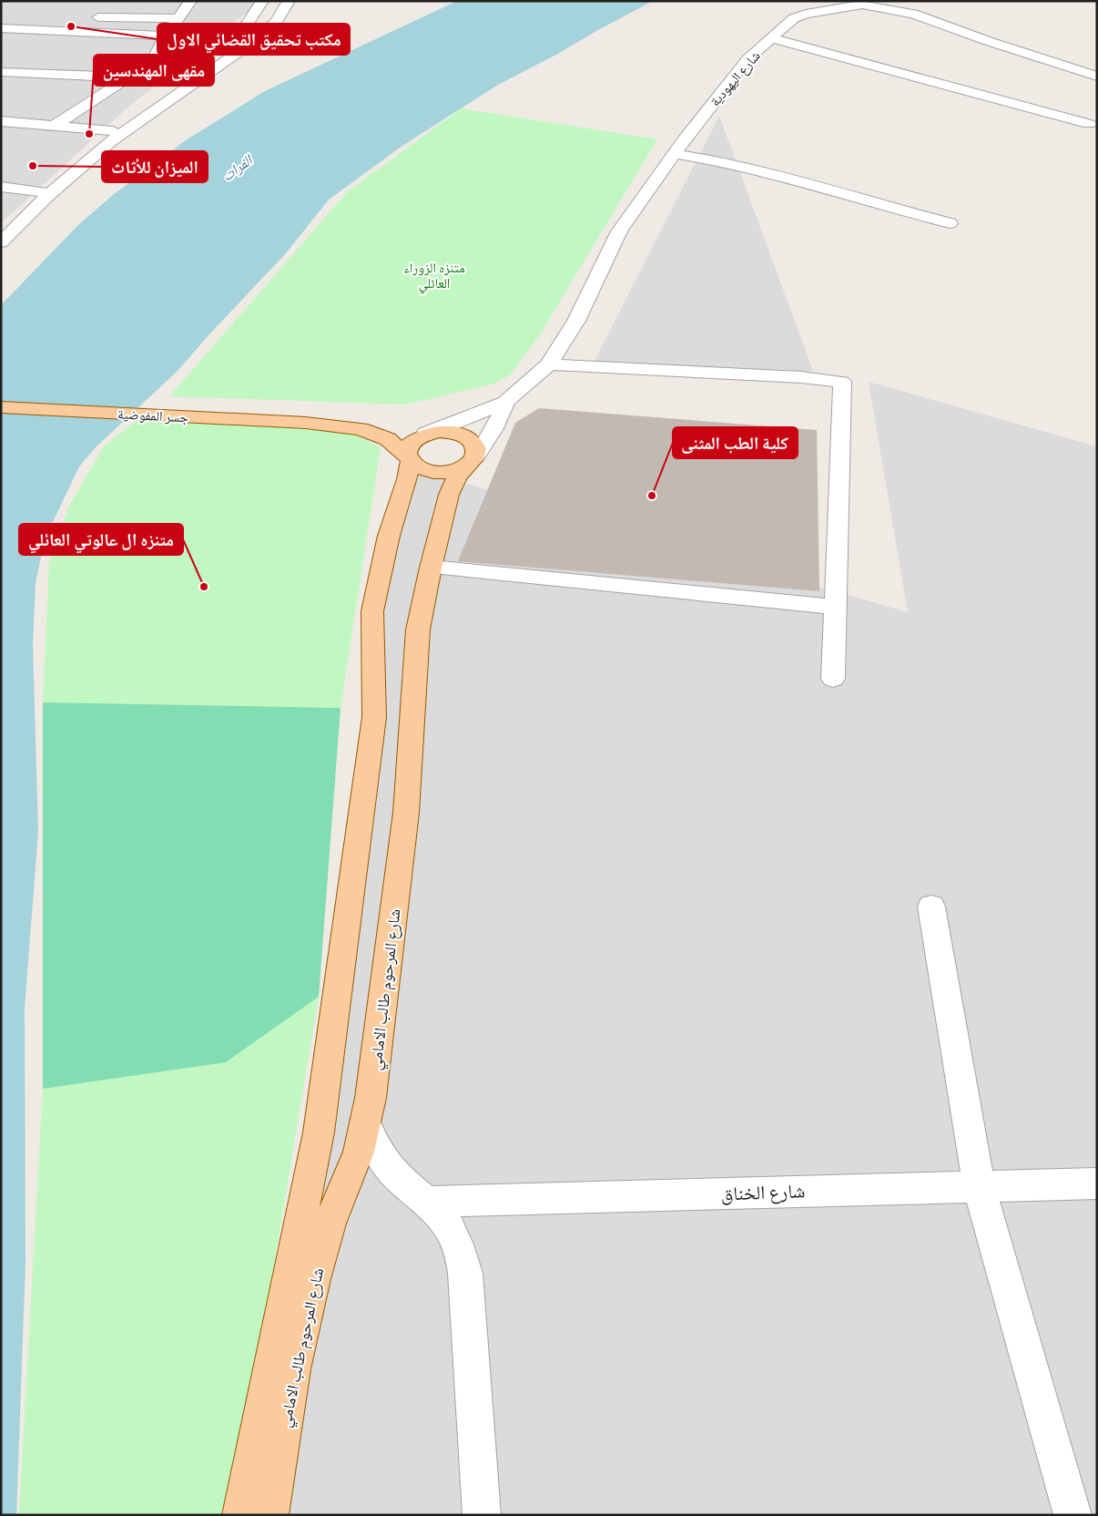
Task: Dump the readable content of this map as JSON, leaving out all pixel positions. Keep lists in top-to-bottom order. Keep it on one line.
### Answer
{"streets":{"main road":["جسر المفوضية","شارع المرحوم طالب الامامي"],"street":["شارع اليهودية","شارع الخناق"]},"water":["الفرات"],"parks":["متنزه الزوراء العائلي"],"places":["مكتب تحقيق القضائي الاول","مقهى المهندسين","الميزان للأثاث","كلية الطب المثنى","متنزه ال عالوتي العائلي"]}
